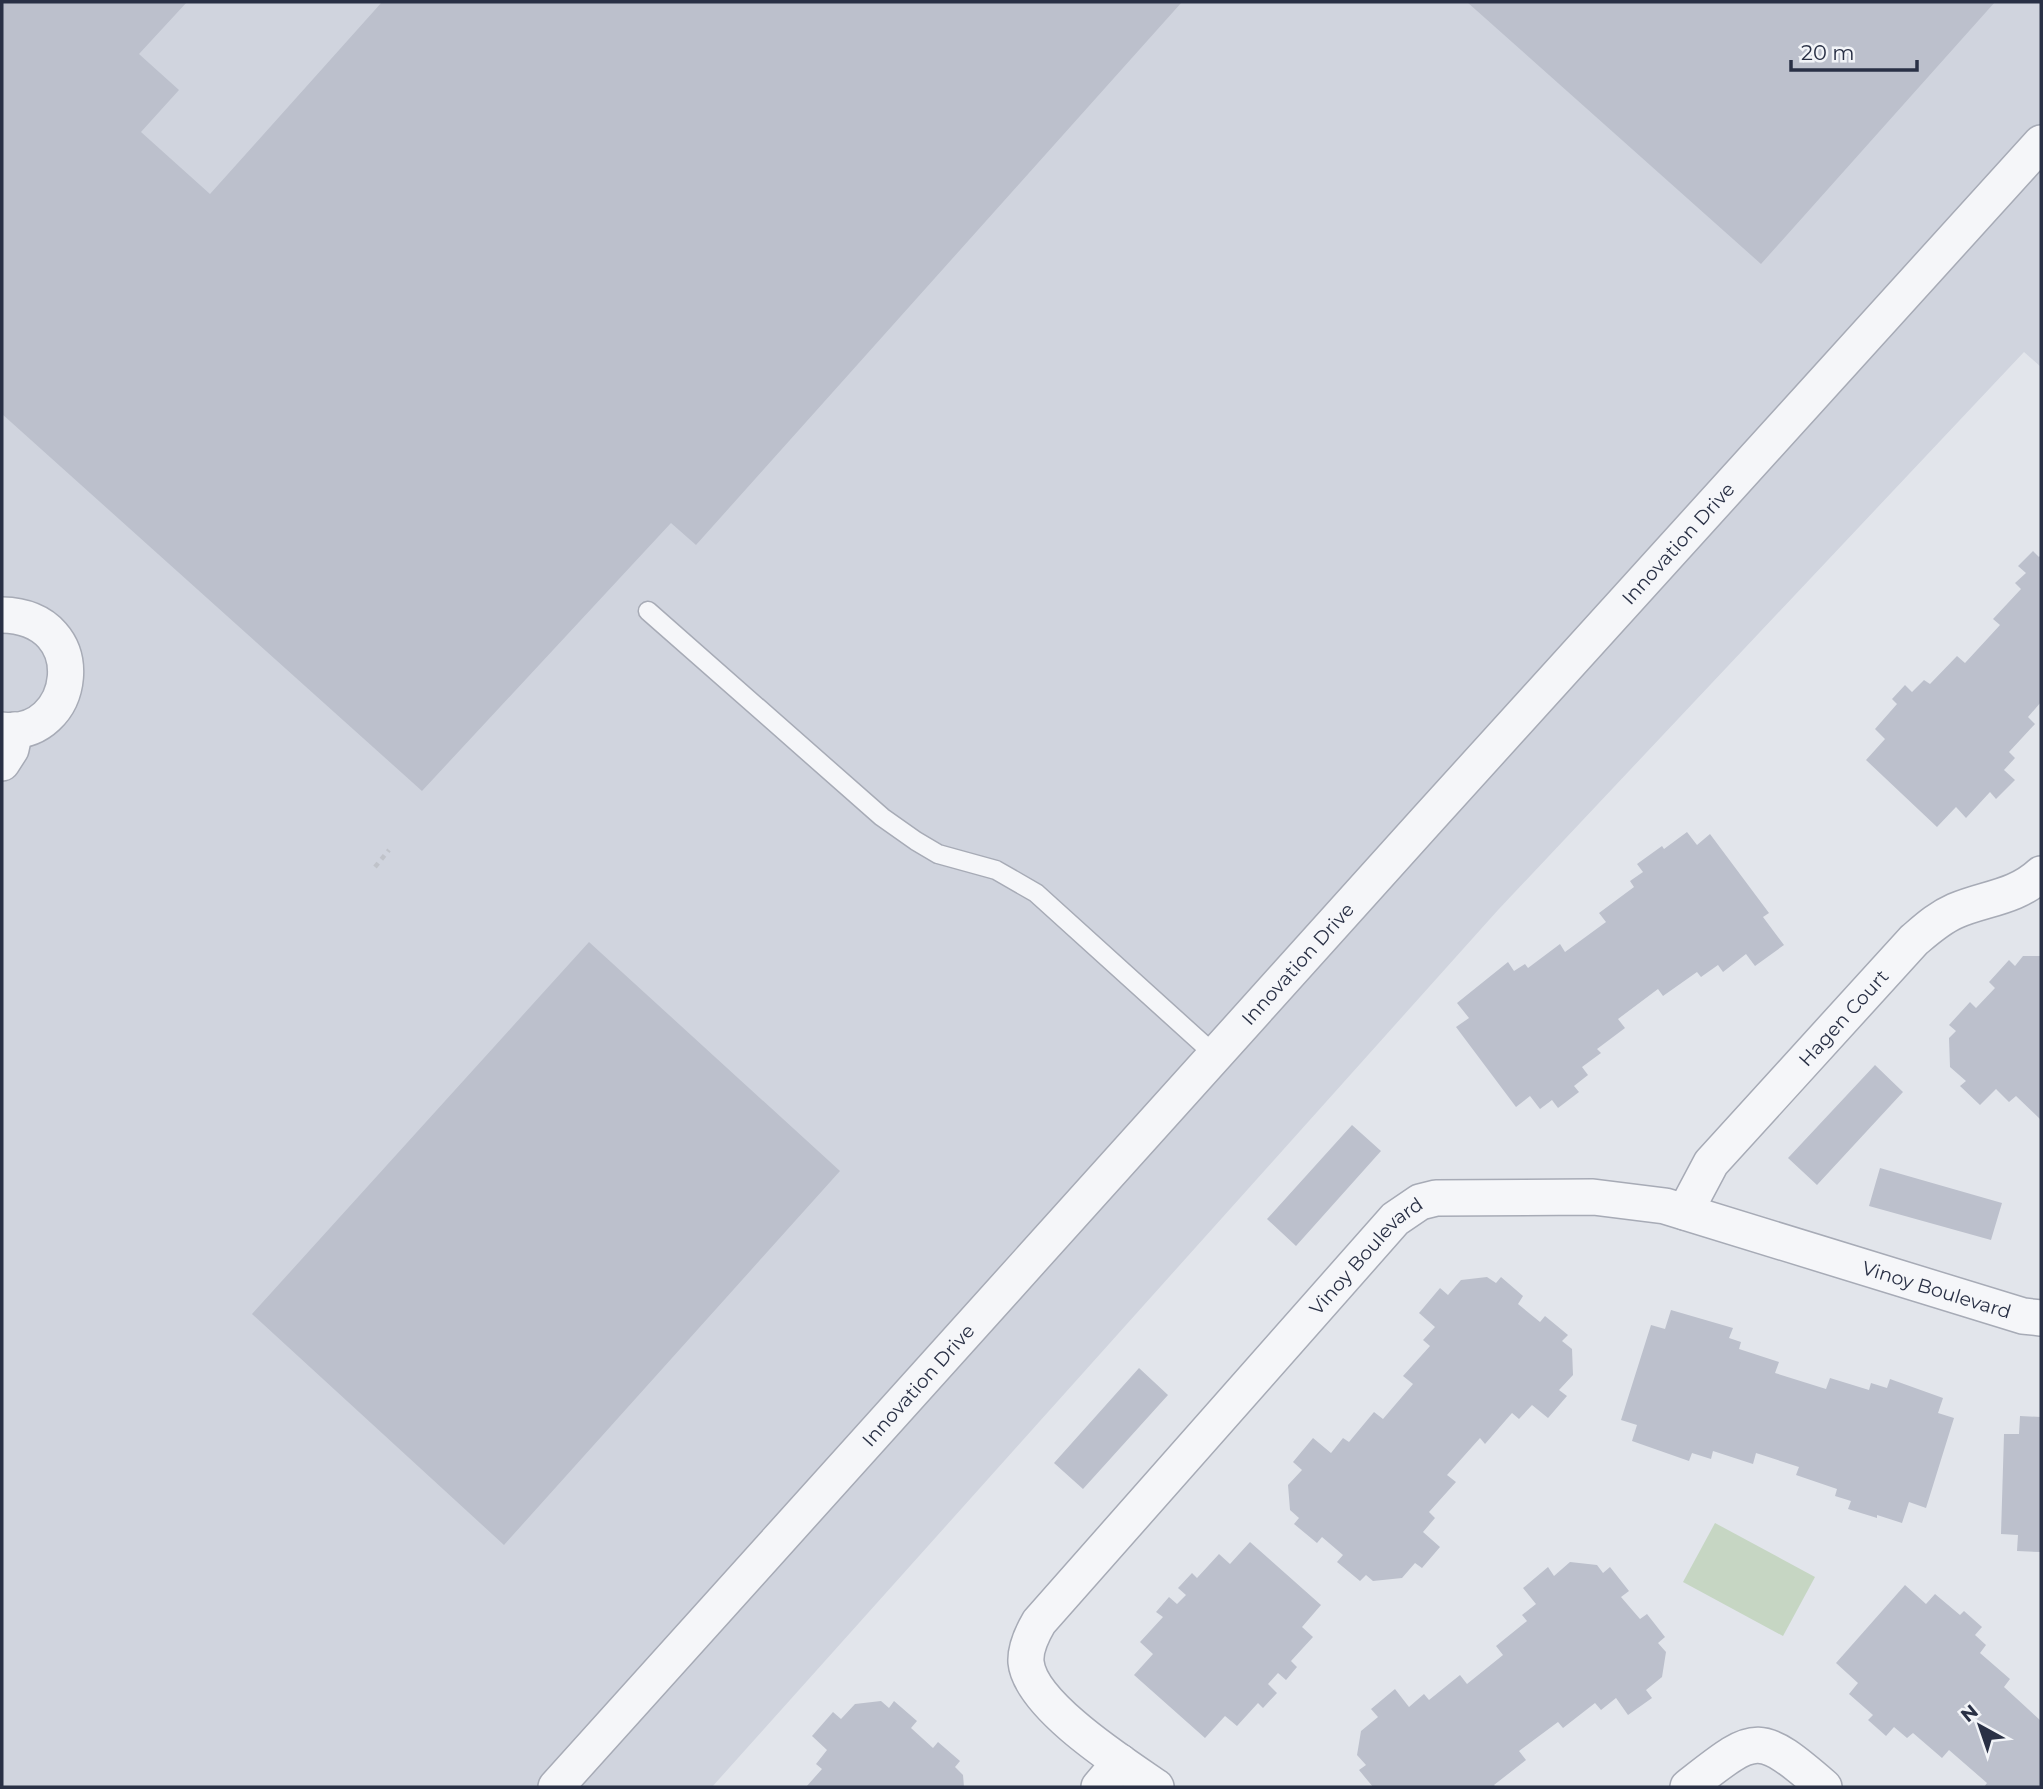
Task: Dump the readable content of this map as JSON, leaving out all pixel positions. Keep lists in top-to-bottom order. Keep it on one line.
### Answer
{"streets":{"street":["Innovation Drive","Hagen Court","Vinoy Boulevard"]},"crossings":[["Hagen Court","Vinoy Boulevard"]],"scale_bar":"20 m","north":"top left"}
